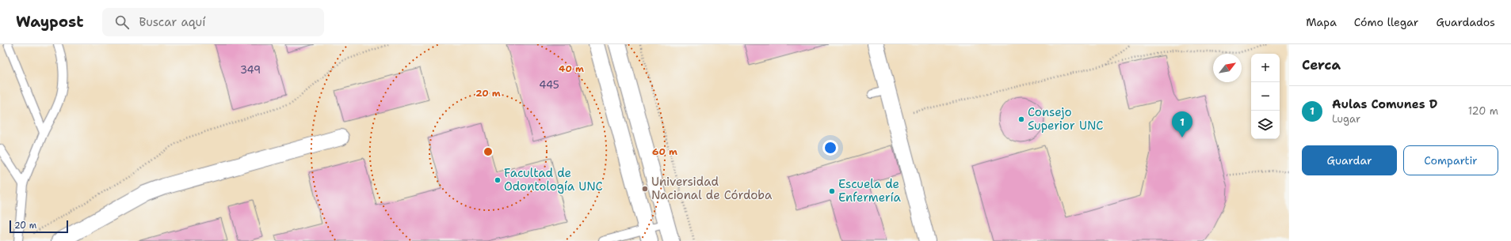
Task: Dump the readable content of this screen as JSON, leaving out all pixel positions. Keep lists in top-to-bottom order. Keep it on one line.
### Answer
{"places":["Consejo Superior UNC","Facultad de Odontología UNC","Universidad Nacional de Córdoba","Escuela de Enfermería"],"house_numbers":["349","445"],"scale_bar":"20 m","north":"top right","page":{"header":"Waypost","search":"Buscar aquí","nav":["Mapa","Cómo llegar","Guardados"],"heading":"Cerca","map_buttons":["+","−"],"list":[{"mark":"1","name":"Aulas Comunes D","note":"Lugar","value":"120 m"}],"pins":"1","buttons":["Guardar","Compartir"],"scale":"20 m"},"rings":["40 m","20 m","60 m"]}
